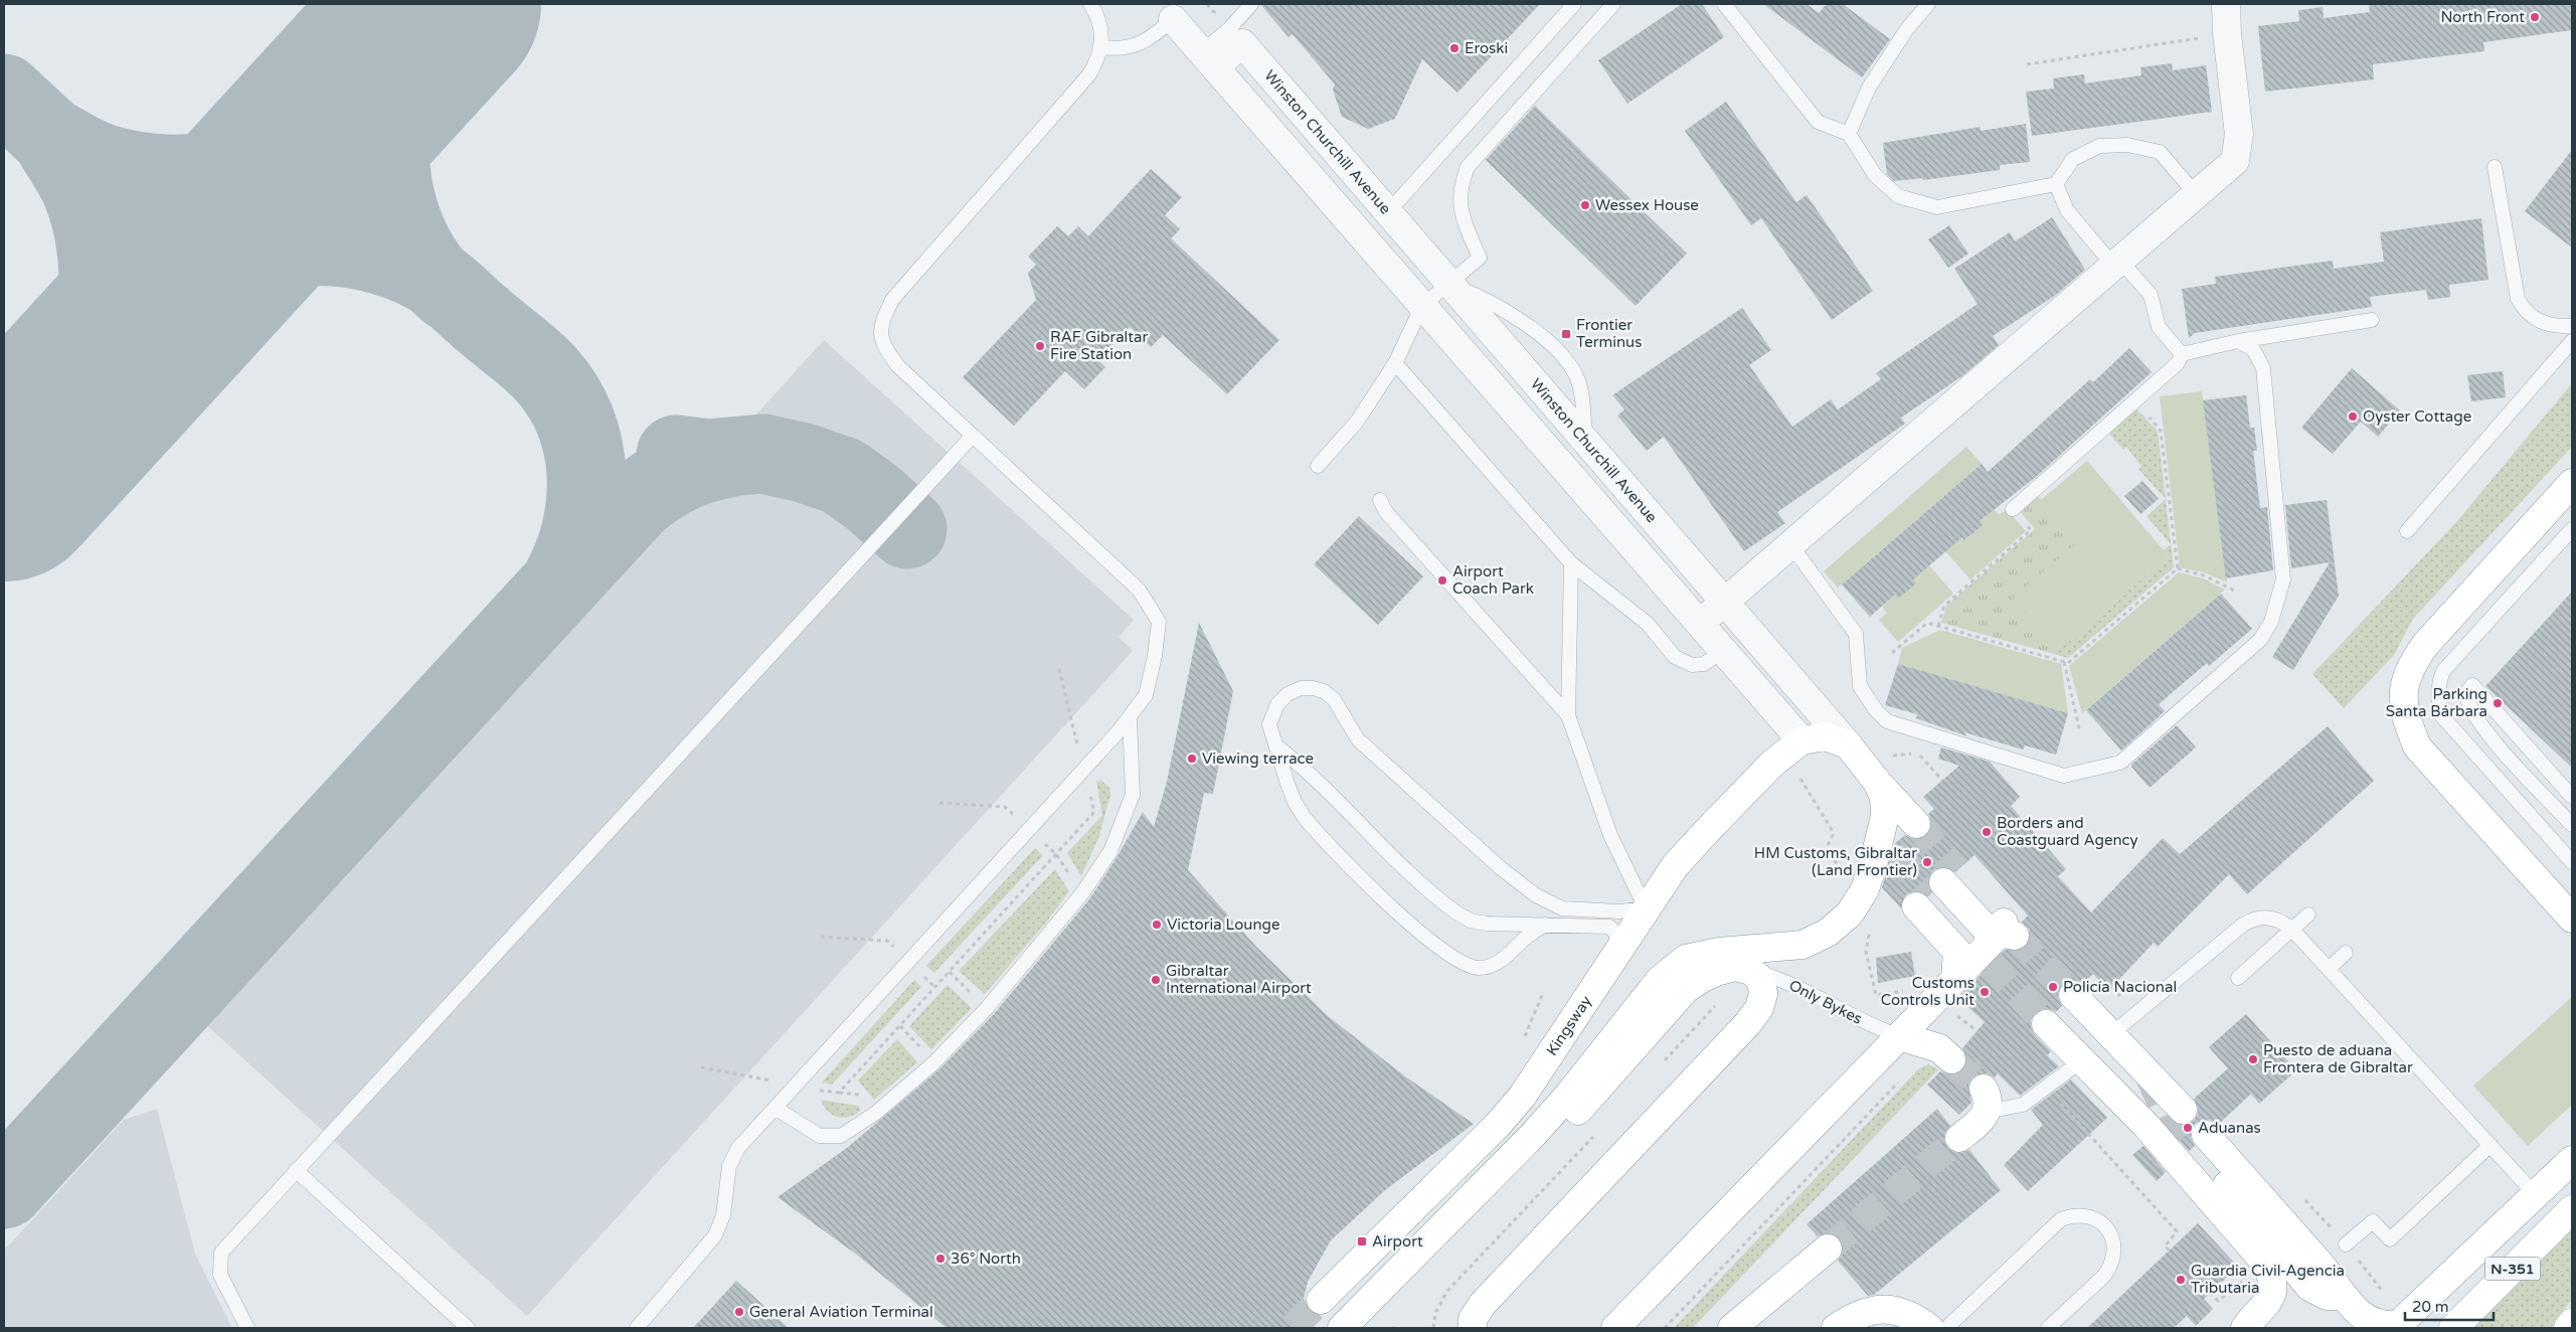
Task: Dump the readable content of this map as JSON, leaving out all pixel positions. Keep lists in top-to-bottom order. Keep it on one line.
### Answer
{"streets":{"main road":["Winston Churchill Avenue","Kingsway","N-351"],"lane":["Only Bykes"]},"places":{"other":["North Front","Eroski","Wessex House","RAF Gibraltar Fire Station","Oyster Cottage","Airport Coach Park","Parking Santa Bárbara","Viewing terrace","Borders and Coastguard Agency","HM Customs, Gibraltar (Land Frontier)","Victoria Lounge","Gibraltar International Airport","Policía Nacional","Customs Controls Unit","Puesto de aduana Frontera de Gibraltar","Aduanas","36° North","Guardia Civil-Agencia Tributaria","General Aviation Terminal"],"transit":["Frontier Terminus","Airport"]},"scale_bar":"20 m"}
